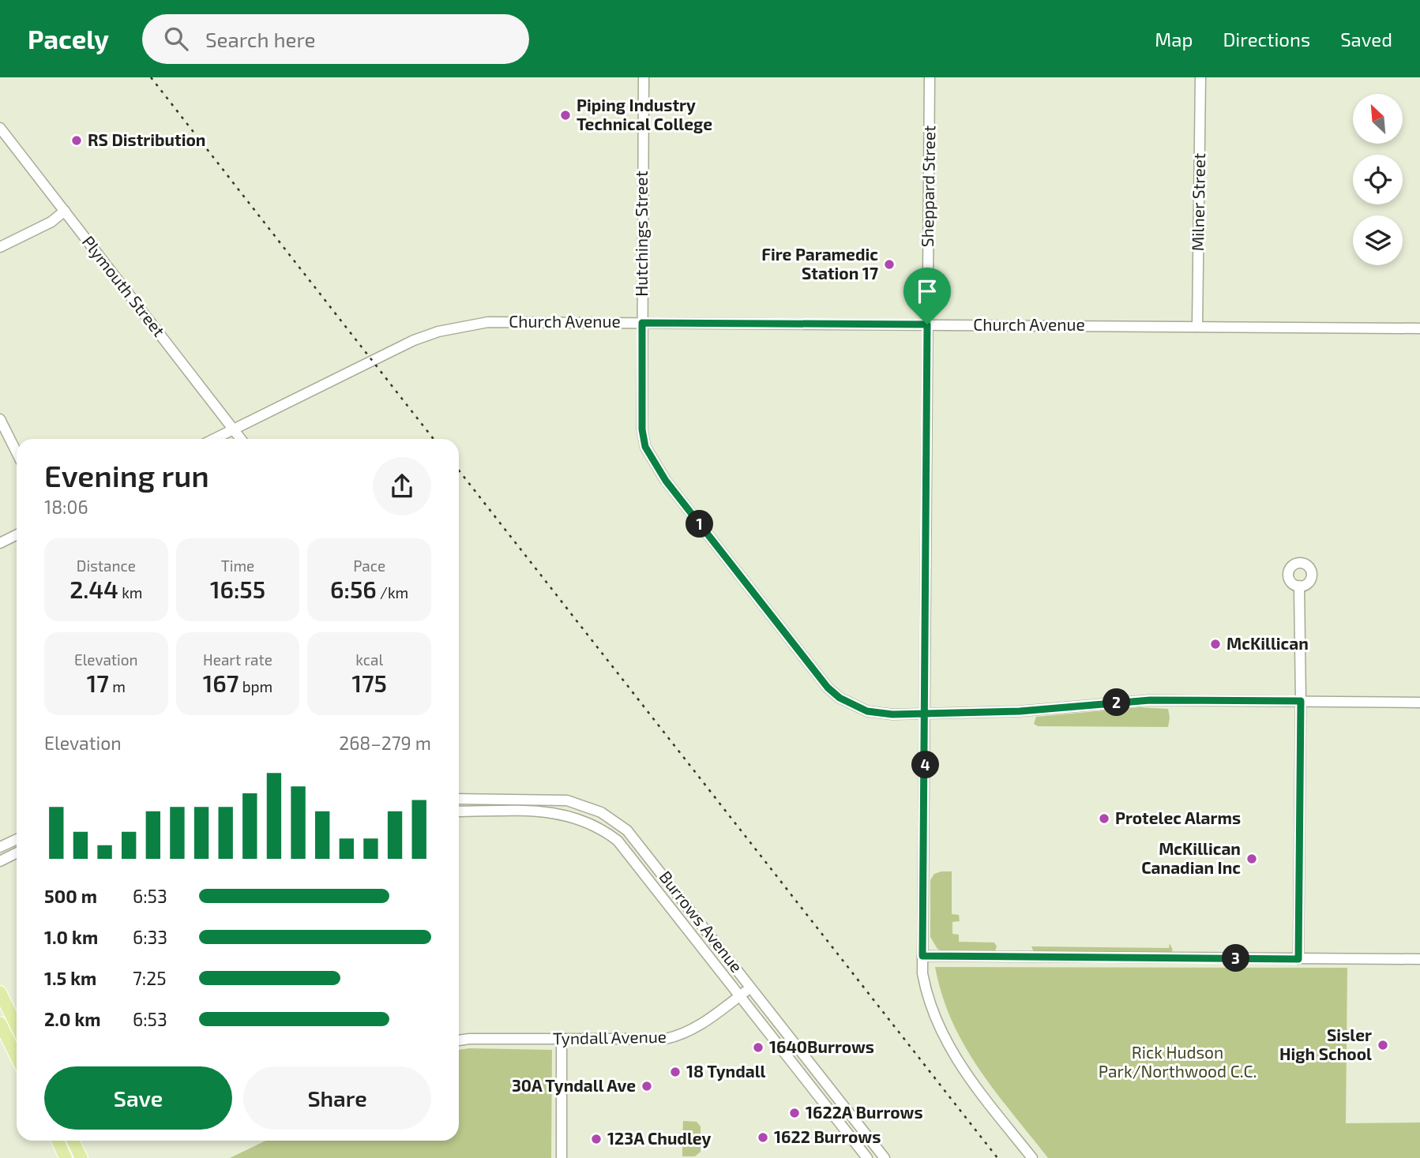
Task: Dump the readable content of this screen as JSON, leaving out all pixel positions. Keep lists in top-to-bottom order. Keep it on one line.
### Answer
{"streets":{"street":["Sheppard Street","Milner Street","Hutchings Street","Plymouth Street","Church Avenue","Burrows Avenue","Tyndall Avenue"]},"crossings":[["Sheppard Street","Hutchings Street"],["Sheppard Street","Church Avenue"],["Milner Street","Church Avenue"],["Hutchings Street","Church Avenue"],["Plymouth Street","Church Avenue"],["Burrows Avenue","Tyndall Avenue"]],"parks":["Rick Hudson Park/Northwood C.C."],"places":["Piping Industry Technical College","RS Distribution","Fire Paramedic Station 17","McKillican","Protelec Alarms","McKillican Canadian Inc","Sisler High School","1640Burrows","18 Tyndall","30A Tyndall Ave","1622A Burrows","1622 Burrows","123A Chudley"],"north":"top left","page":{"header":"Pacely","search":"Search here","nav":["Map","Directions","Saved"],"heading":["Evening run","18:06"],"pins":["1","2","4","3"],"stats":[["Distance","2.44 km"],["Time","16:55"],["Pace","6:56 /km"],["Elevation","17 m"],["Heart rate","167 bpm"],["kcal","175"]],"chart":["Elevation","268–279 m"],"list":[{"name":"500 m","note":"6:53"},{"name":"1.0 km","note":"6:33"},{"name":"1.5 km","note":"7:25"},{"name":"2.0 km","note":"6:53"}],"buttons":["Save","Share"]}}
